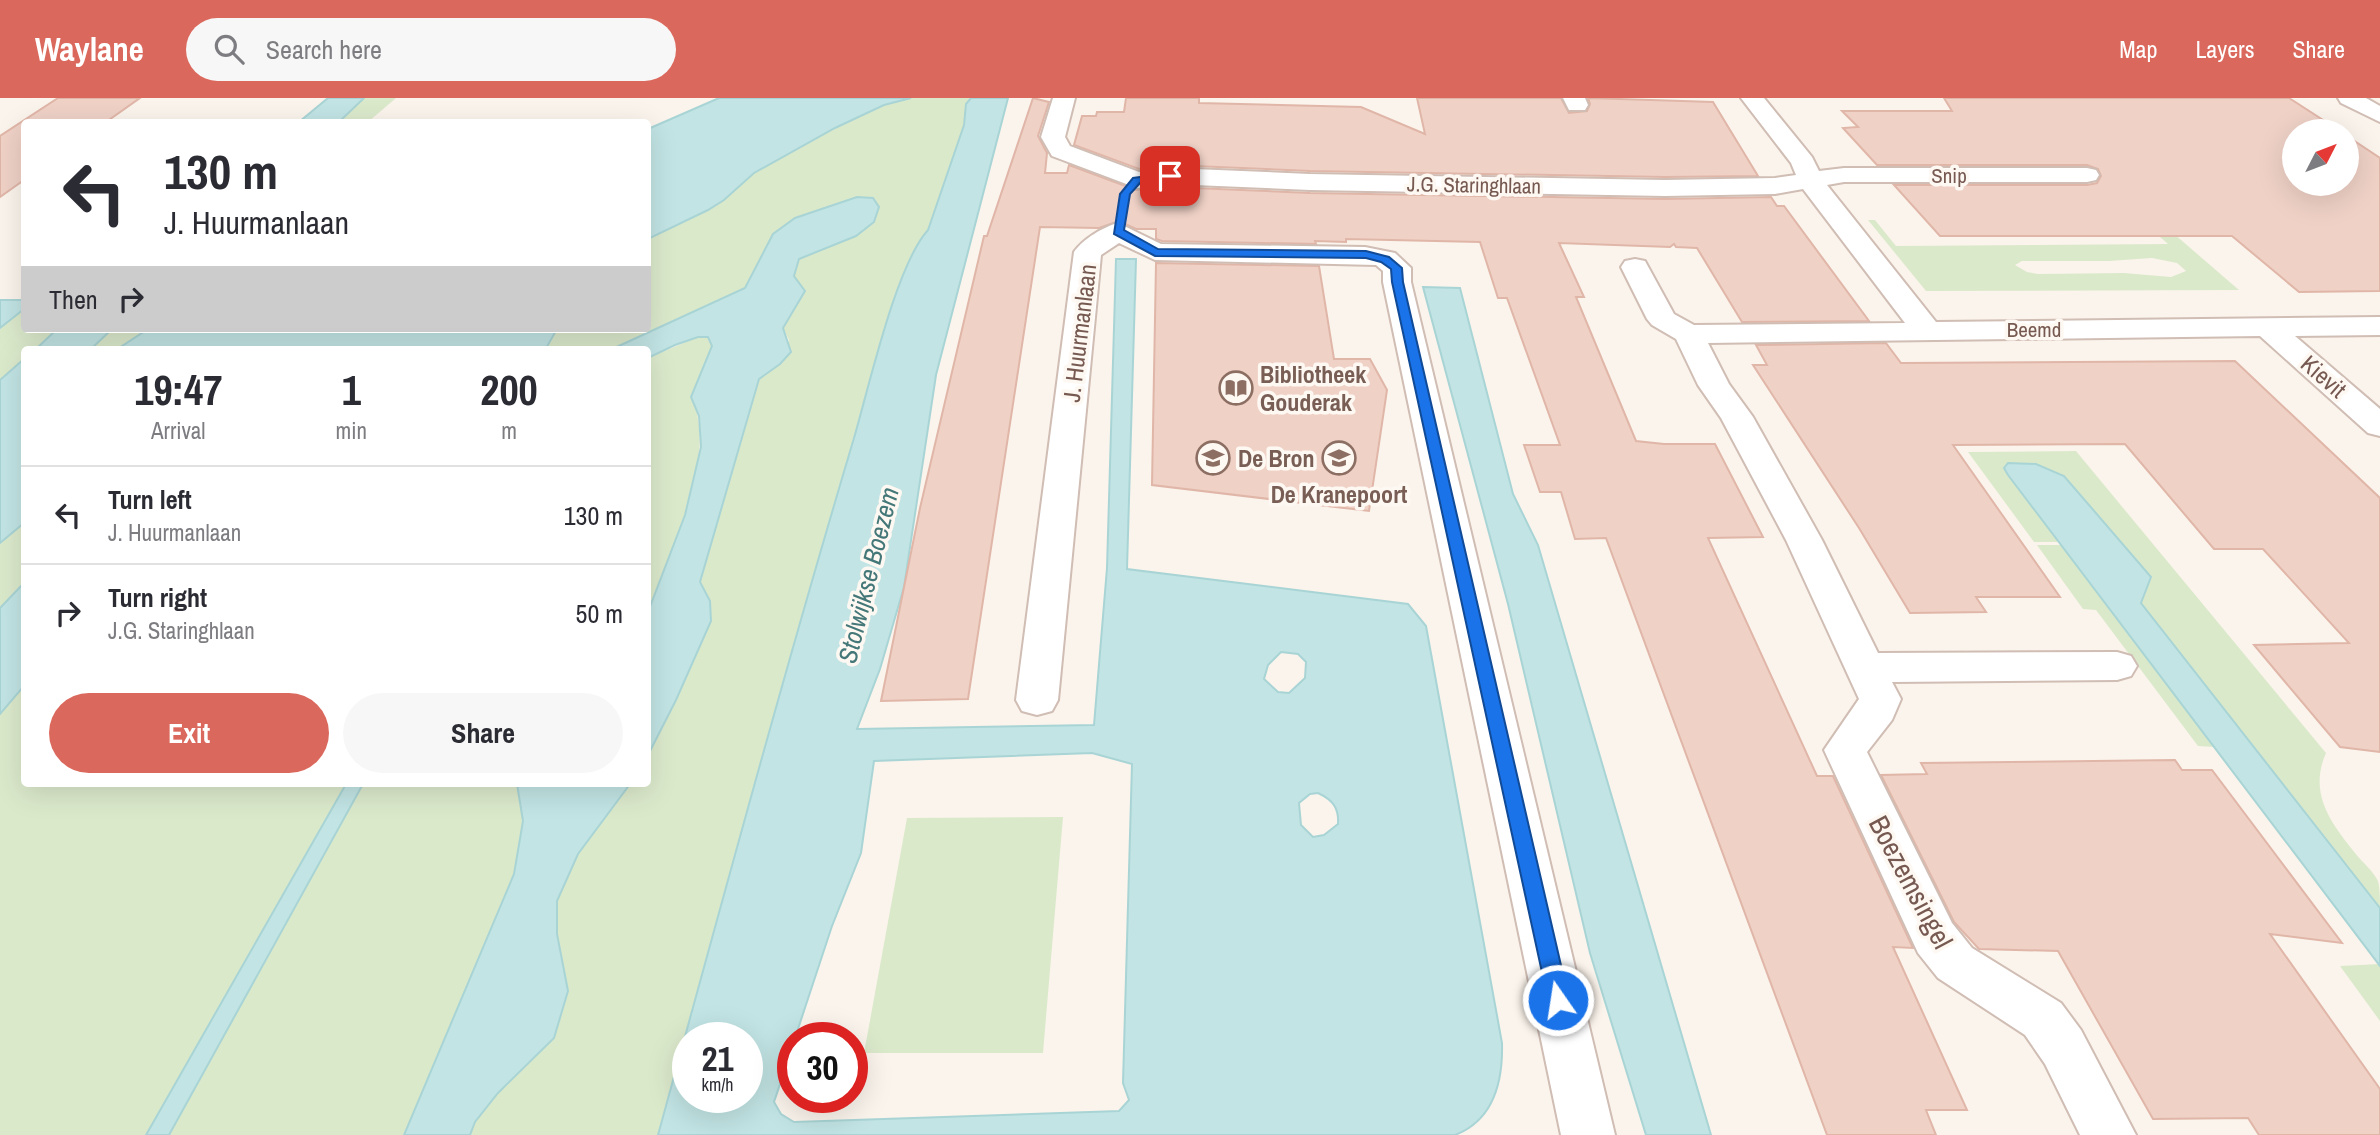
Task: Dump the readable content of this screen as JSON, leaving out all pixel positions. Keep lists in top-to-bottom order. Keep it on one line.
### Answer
{"streets":{"street":["Snip","J.G. Staringhlaan","Beemd","J. Huurmanlaan","Kievit","Boezemsingel"]},"crossings":[["Snip","J.G. Staringhlaan"],["Beemd","Kievit"],["Beemd","Boezemsingel"]],"water":["Stolwijkse Boezem"],"places":{"library":["Bibliotheek Gouderak"],"school or university":["De Bron","De Kranepoort"]},"north":"top right","page":{"header":"Waylane","search":"Search here","nav":["Map","Layers","Share"],"turn":["130 m","J. Huurmanlaan"],"then":"Then","eta":["19:47","Arrival","1","min","200","m"],"list":[{"name":"Turn left","note":"J. Huurmanlaan","value":"130 m"},{"name":"Turn right","note":"J.G. Staringhlaan","value":"50 m"}],"buttons":["Exit","Share"],"speed":"21 km/h","limit":"30"}}
